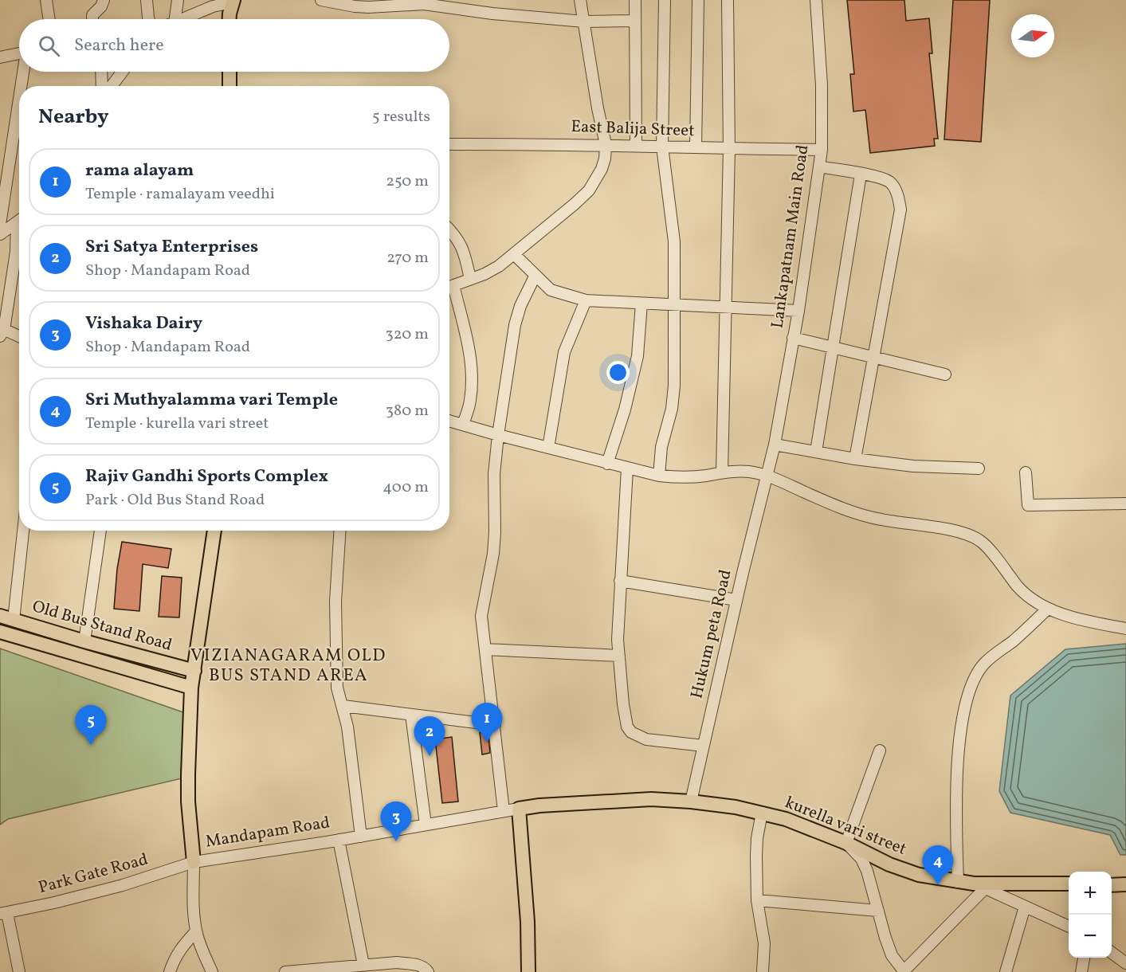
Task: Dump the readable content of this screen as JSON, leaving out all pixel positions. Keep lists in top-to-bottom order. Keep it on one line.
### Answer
{"streets":{"main road":["Old Bus Stand Road","kurella vari street","Mandapam Road"],"street":["East Balija Street","Lankapatnam Main Road","Hukum peta Road","Park Gate Road"]},"crossings":[["East Balija Street","Lankapatnam Main Road"],["Lankapatnam Main Road","Hukum peta Road"],["Old Bus Stand Road","Mandapam Road"],["Hukum peta Road","kurella vari street"],["kurella vari street","Mandapam Road"],["Mandapam Road","Park Gate Road"]],"districts":["VIZIANAGARAM OLD BUS STAND AREA"],"north":"right","page":{"search":"Search here","heading":["Nearby","5 results"],"list":[{"mark":"1","name":"rama alayam","note":"Temple · ramalayam veedhi","value":"250 m"},{"mark":"2","name":"Sri Satya Enterprises","note":"Shop · Mandapam Road","value":"270 m"},{"mark":"3","name":"Vishaka Dairy","note":"Shop · Mandapam Road","value":"320 m"},{"mark":"4","name":"Sri Muthyalamma vari Temple","note":"Temple · kurella vari street","value":"380 m"},{"mark":"5","name":"Rajiv Gandhi Sports Complex","note":"Park · Old Bus Stand Road","value":"400 m"}],"pins":["1","5","2","3","4"],"map_buttons":["+","−"]}}
